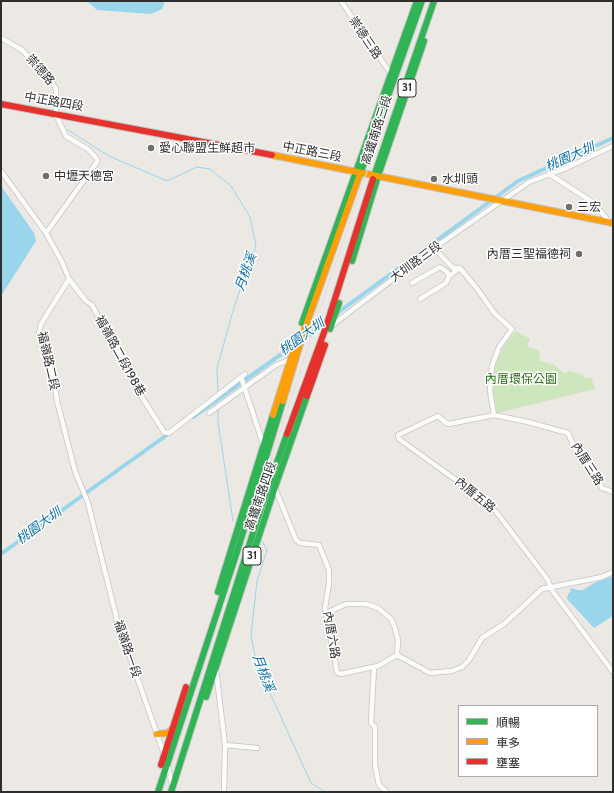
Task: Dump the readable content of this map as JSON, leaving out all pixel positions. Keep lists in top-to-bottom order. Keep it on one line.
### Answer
{"streets":{"main road":["31","中正路四段","高鐵南路三段","中正路三段","高鐵南路四段"],"street":["崇德三路","崇德路","大圳路三段","福嶺路二段198巷","福嶺路二段","內厝三路","內厝五路","內厝六路","福嶺路一段"]},"crossings":[["崇德三路","高鐵南路三段"],["崇德路","中正路四段"],["31","高鐵南路三段"],["31","中正路三段"],["31","大圳路三段"],["31","高鐵南路四段"],["中正路四段","中正路三段"],["高鐵南路三段","中正路三段"],["高鐵南路三段","高鐵南路四段"],["中正路三段","大圳路三段"],["中正路三段","高鐵南路四段"],["大圳路三段","高鐵南路四段"],["福嶺路二段198巷","福嶺路二段"],["福嶺路二段","福嶺路一段"],["內厝三路","內厝五路"],["高鐵南路四段","內厝六路"],["高鐵南路四段","福嶺路一段"]],"water":["桃園大圳","月桃溪"],"parks":["內厝環保公園"],"places":["愛心聯盟生鮮超市","中壢天德宮","水圳頭","三宏","內厝三聖福德祠"],"legend":["順暢","車多","壅塞"]}
